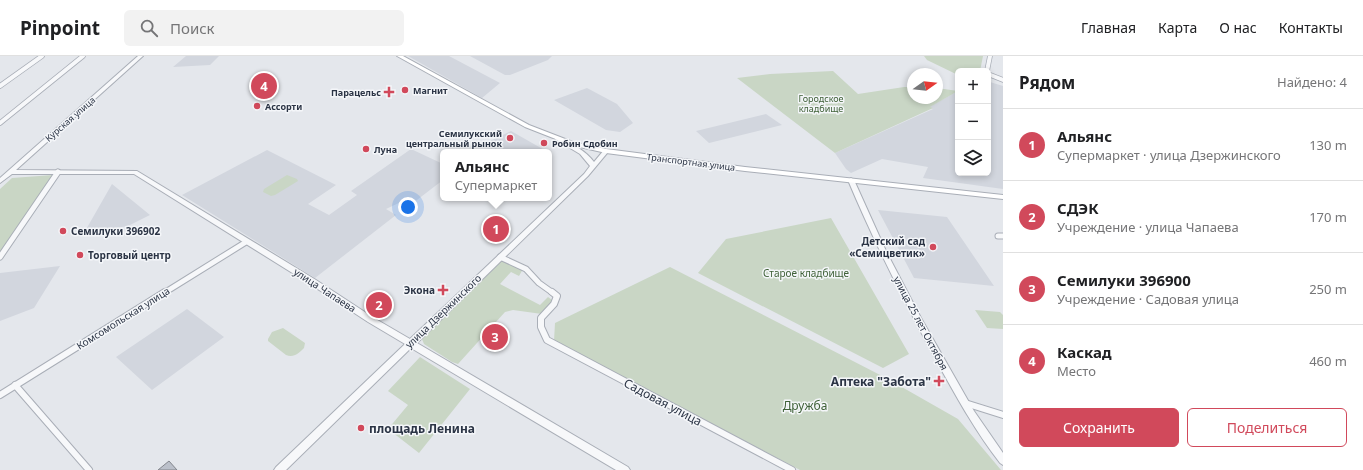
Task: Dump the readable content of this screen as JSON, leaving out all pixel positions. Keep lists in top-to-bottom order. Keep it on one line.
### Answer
{"streets":{"main road":["Транспортная улица"],"street":["Курская улица","улица Чапаева","улица Дзержинского","Комсомольская улица","улица 25 лет Октября","Садовая улица"]},"crossings":[["Курская улица","улица Чапаева"],["Транспортная улица","улица Дзержинского"],["Транспортная улица","улица 25 лет Октября"],["улица Чапаева","улица Дзержинского"],["улица Чапаева","Комсомольская улица"],["улица Дзержинского","Садовая улица"]],"parks":["Городское кладбище","Старое кладбище","Дружба"],"places":{"other":["Магнит","Ассорти","Семилукский центральный рынок","Робин Сдобин","Луна","Семилуки 396902","Детский сад «Семицветик»","Торговый центр","площадь Ленина"],"health":["Парацельс","Экона","Аптека \"Забота\""]},"north":"right","page":{"header":"Pinpoint","search":"Поиск","nav":["Главная","Карта","О нас","Контакты"],"heading":["Рядом","Найдено: 4"],"map_buttons":["+","−"],"pins":["4","1","2","3"],"list":[{"mark":"1","name":"Альянс","note":"Супермаркет · улица Дзержинского","value":"130 m"},{"mark":"2","name":"СДЭК","note":"Учреждение · улица Чапаева","value":"170 m"},{"mark":"3","name":"Семилуки 396900","note":"Учреждение · Садовая улица","value":"250 m"},{"mark":"4","name":"Каскад","note":"Место","value":"460 m"}],"popup":["Альянс","Супермаркет"],"buttons":["Сохранить","Поделиться"]}}
